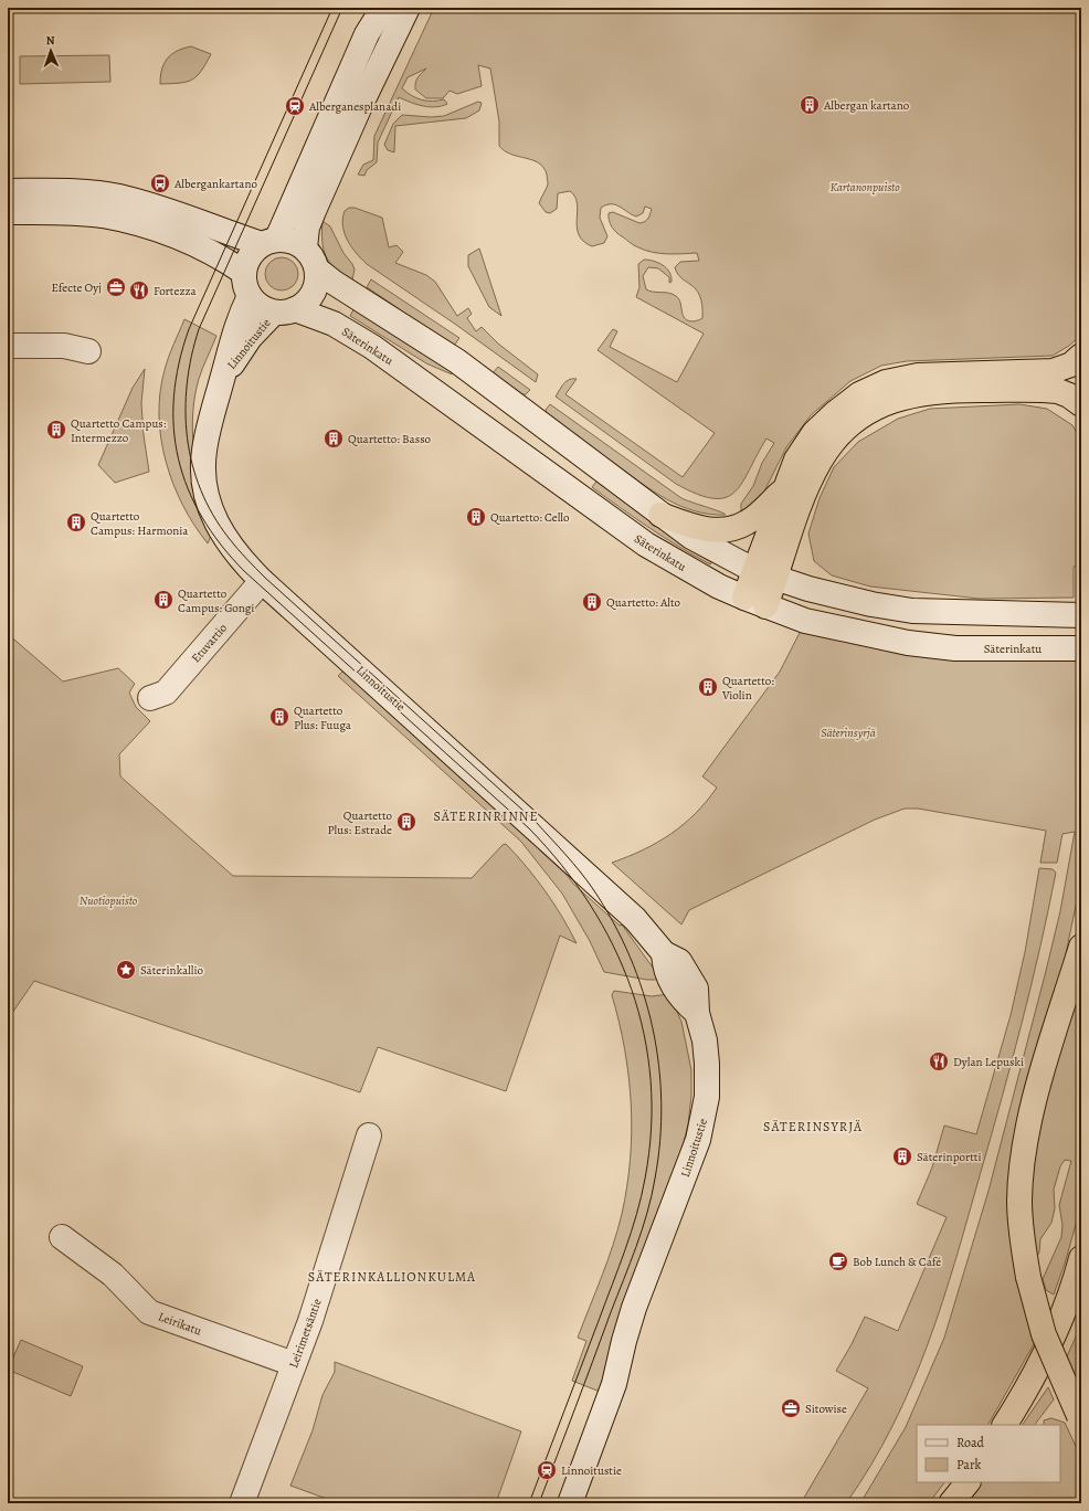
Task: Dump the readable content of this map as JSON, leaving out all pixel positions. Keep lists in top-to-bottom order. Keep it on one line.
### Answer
{"streets":{"street":["Linnoitustie","Säterinkatu","Etuvartio","Leirikatu","Leirimetsäntie"]},"crossings":[["Linnoitustie","Säterinkatu"],["Linnoitustie","Etuvartio"],["Leirikatu","Leirimetsäntie"]],"districts":["SÄTERINRINNE","SÄTERINSYRJÄ","SÄTERINKALLIONKULMA"],"parks":["Kartanonpuisto","Säterinsyrjä","Nuotiopuisto"],"places":{"building":["Albergan kartano","Quartetto Campus: Intermezzo","Quartetto: Basso","Quartetto: Cello","Quartetto Campus: Harmonia","Quartetto Campus: Gongi","Quartetto: Alto","Quartetto: Violin","Quartetto Plus: Fuuga","Quartetto Plus: Estrade","Säterinportti"],"station":["Alberganesplanadi","Linnoitustie"],"bus stop":["Albergankartano"],"office":["Efecte Oyj","Sitowise"],"restaurant":["Fortezza","Dylan Lepuski"],"place":["Säterinkallio"],"cafe":["Bob Lunch & Café"]},"legend":["Road","Park"],"north":"top"}
